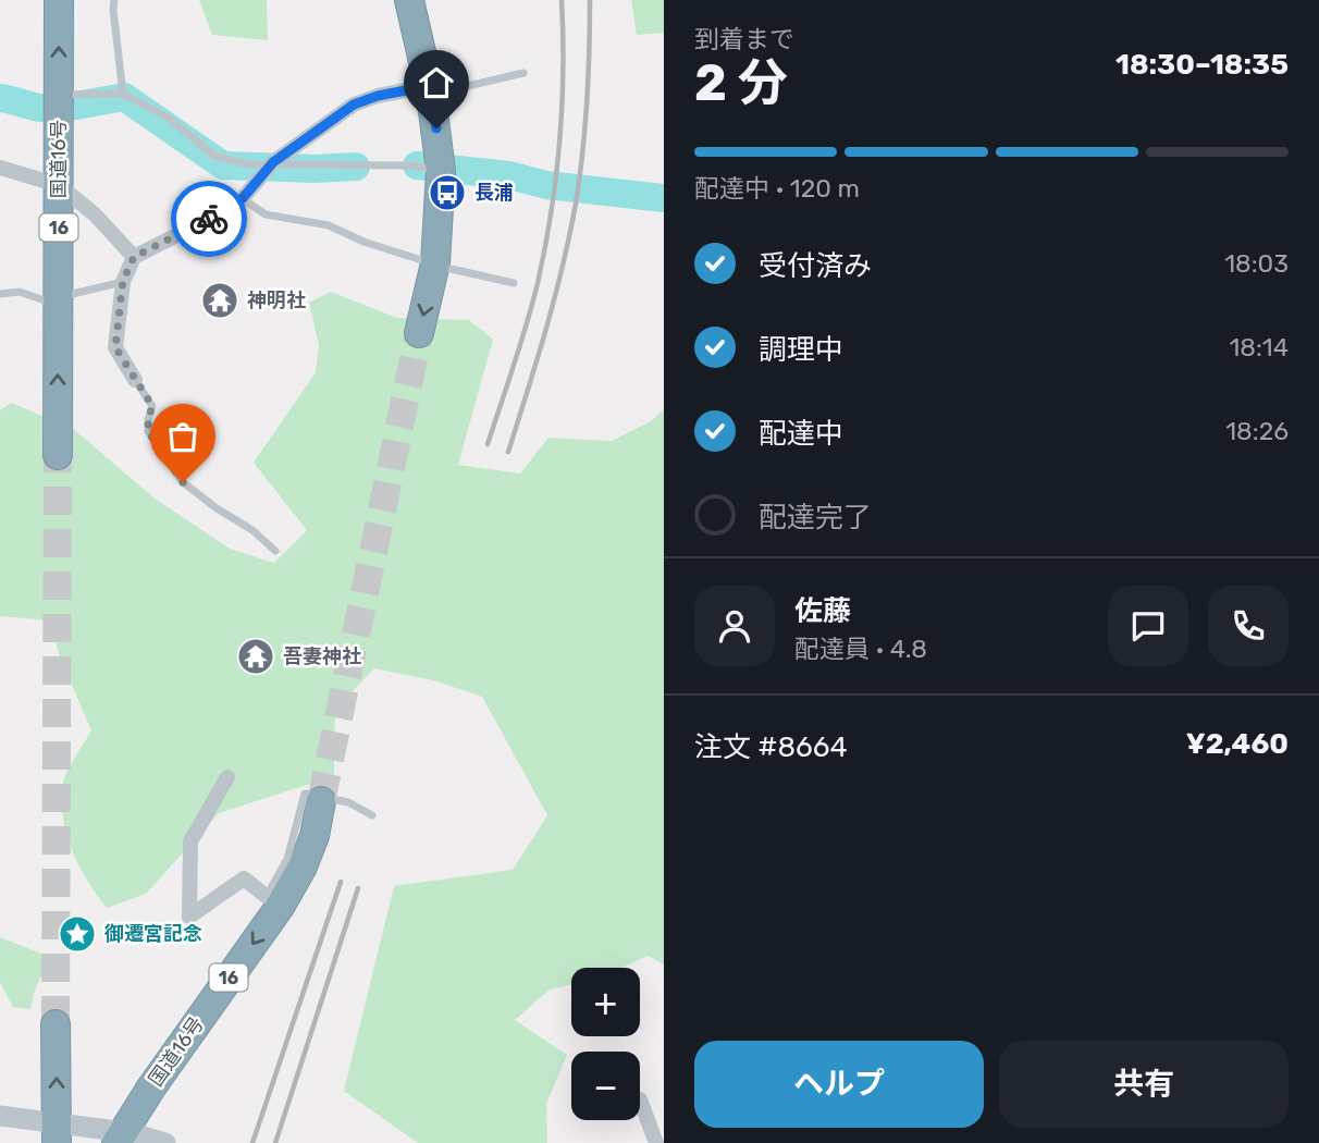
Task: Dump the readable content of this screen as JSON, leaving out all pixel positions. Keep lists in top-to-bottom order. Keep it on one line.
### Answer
{"streets":{"highway":["国道16号","16"]},"places":{"bus stop":["長浦"],"temple":["神明社","吾妻神社"],"place":["御遷宮記念"]},"page":{"heading":["2 分","到着まで","18:30–18:35"],"panel":["佐藤","配達員 · 4.8","注文 #8664","¥2,460"],"bar":"配達中 · 120 m","list":[["受付済み","18:03"],["調理中","18:14"],["配達中","18:26"],"配達完了"],"map_buttons":["+","−"],"buttons":["ヘルプ","共有"]}}
